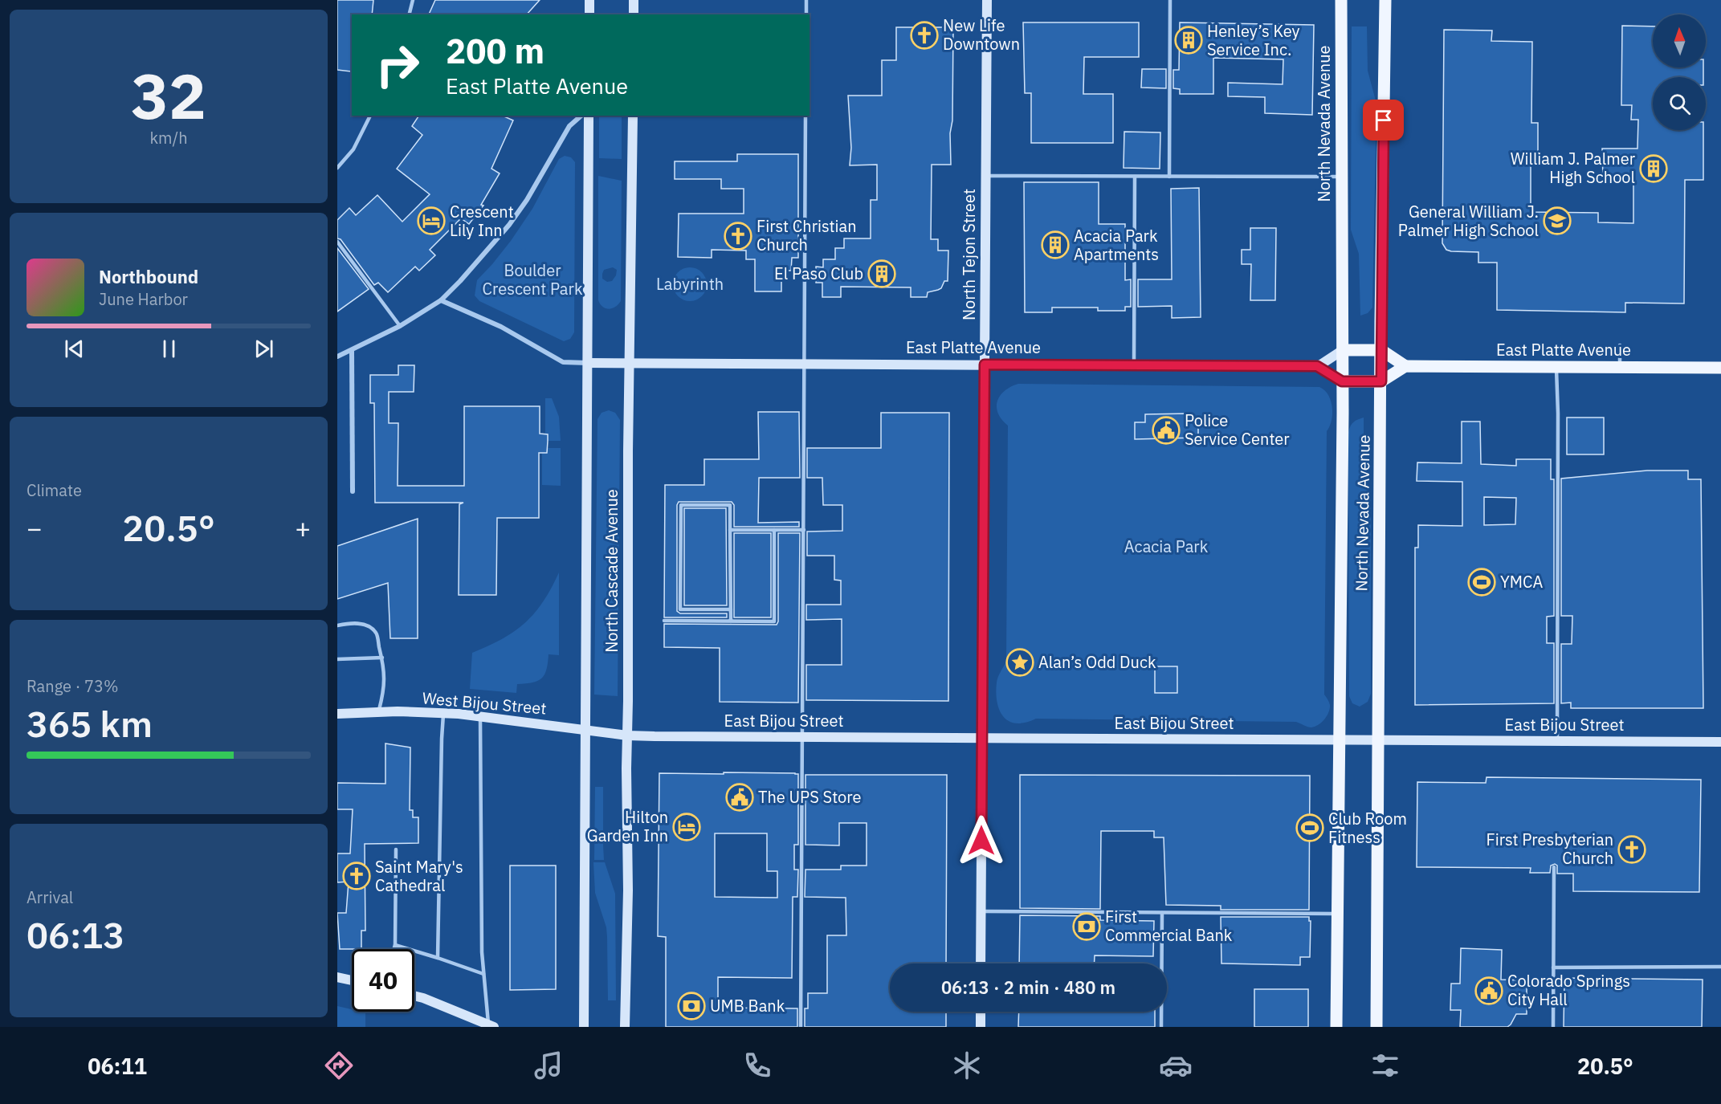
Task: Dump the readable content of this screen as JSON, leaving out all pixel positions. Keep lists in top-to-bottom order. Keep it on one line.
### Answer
{"streets":{"main road":["North Nevada Avenue","North Tejon Street","East Platte Avenue","North Cascade Avenue","West Bijou Street","East Bijou Street"]},"crossings":[["North Nevada Avenue","East Bijou Street"],["North Tejon Street","East Platte Avenue"],["North Tejon Street","East Bijou Street"],["East Platte Avenue","North Cascade Avenue"],["North Cascade Avenue","West Bijou Street"],["North Cascade Avenue","East Bijou Street"],["West Bijou Street","East Bijou Street"]],"parks":["Boulder Crescent Park","Labyrinth","Acacia Park"],"places":{"church":["New Life Downtown","First Christian Church","First Presbyterian Church","Saint Mary's Cathedral"],"building":["Henley’s Key Service Inc.","William J. Palmer High School","Acacia Park Apartments","El Paso Club"],"hotel":["Crescent Lily Inn","Hilton Garden Inn"],"school or university":["General William J. Palmer High School"],"public building":["Police Service Center","The UPS Store","Colorado Springs City Hall"],"sports":["YMCA","Club Room Fitness"],"place":["Alan’s Odd Duck"],"bank":["First Commercial Bank","UMB Bank"]},"north":"top","page":{"tile":[["32","km/h"],"Climate",["Range · 73%","365 km"],["Arrival","06:13"]],"turn":["200 m","East Platte Avenue"],"song":["Northbound","June Harbor"],"heat":["−","20.5°","+"],"limit":"40","trip":"06:13 · 2 min · 480 m","tabs":["06:11","20.5°"]}}
